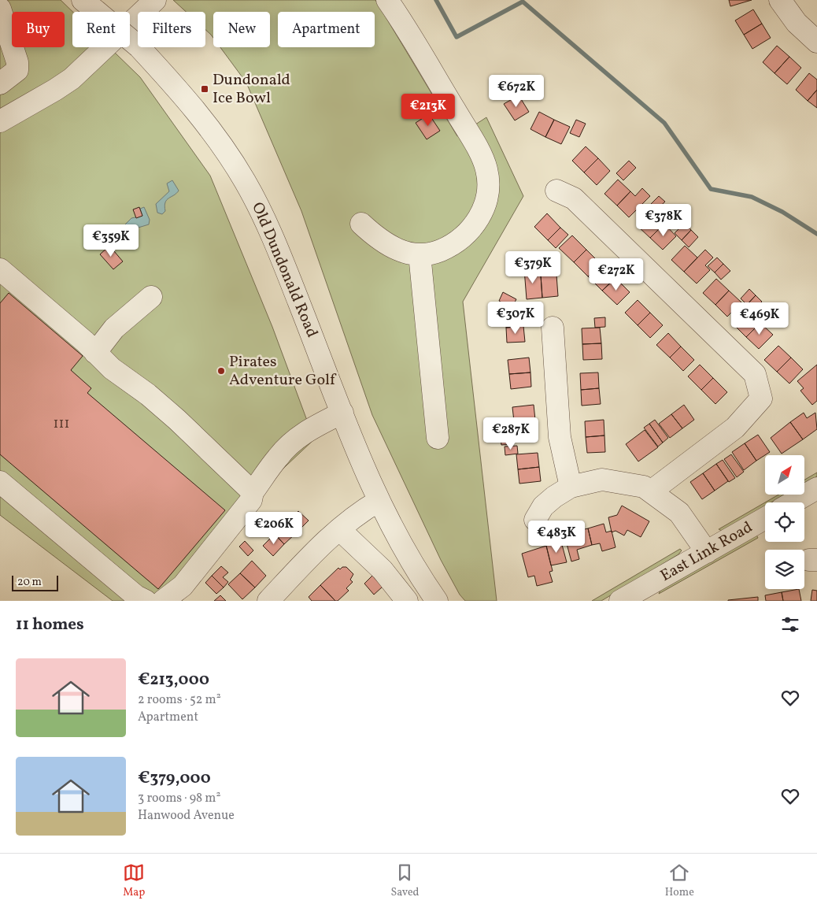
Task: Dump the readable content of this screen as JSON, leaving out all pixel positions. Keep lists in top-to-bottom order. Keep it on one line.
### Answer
{"streets":{"street":["Old Dundonald Road","East Link Road"]},"places":{"transit":["Dundonald Ice Bowl"],"other":["Pirates Adventure Golf"]},"house_numbers":["111"],"scale_bar":"20 m","north":"top right","page":{"chip":["Buy","Rent","Filters","New","Apartment"],"price":["€672K","€213K","€378K","€359K","€379K","€272K","€307K","€469K","€287K","€206K","€483K"],"scale":"20 m","heading":"11 homes","list":[{"name":"€213,000","note":"2 rooms · 52 m² · Apartment"},{"name":"€379,000","note":"3 rooms · 98 m² · Hanwood Avenue"}],"tabs":["Map","Saved","Home"]}}
